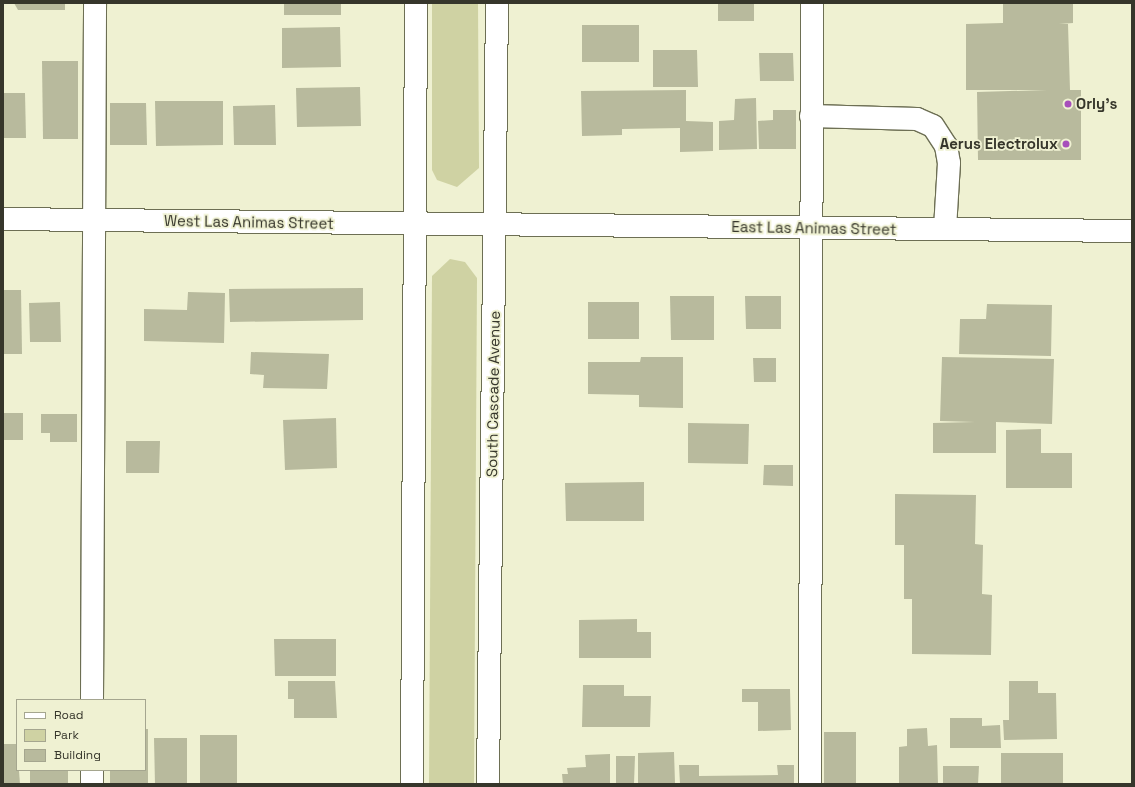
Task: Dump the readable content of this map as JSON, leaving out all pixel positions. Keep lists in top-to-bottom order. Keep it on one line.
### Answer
{"streets":{"street":["West Las Animas Street","East Las Animas Street","South Cascade Avenue"]},"crossings":[["West Las Animas Street","East Las Animas Street"],["West Las Animas Street","South Cascade Avenue"],["East Las Animas Street","South Cascade Avenue"]],"places":["Orly's","Aerus Electrolux"],"legend":["Road","Park","Building"]}
